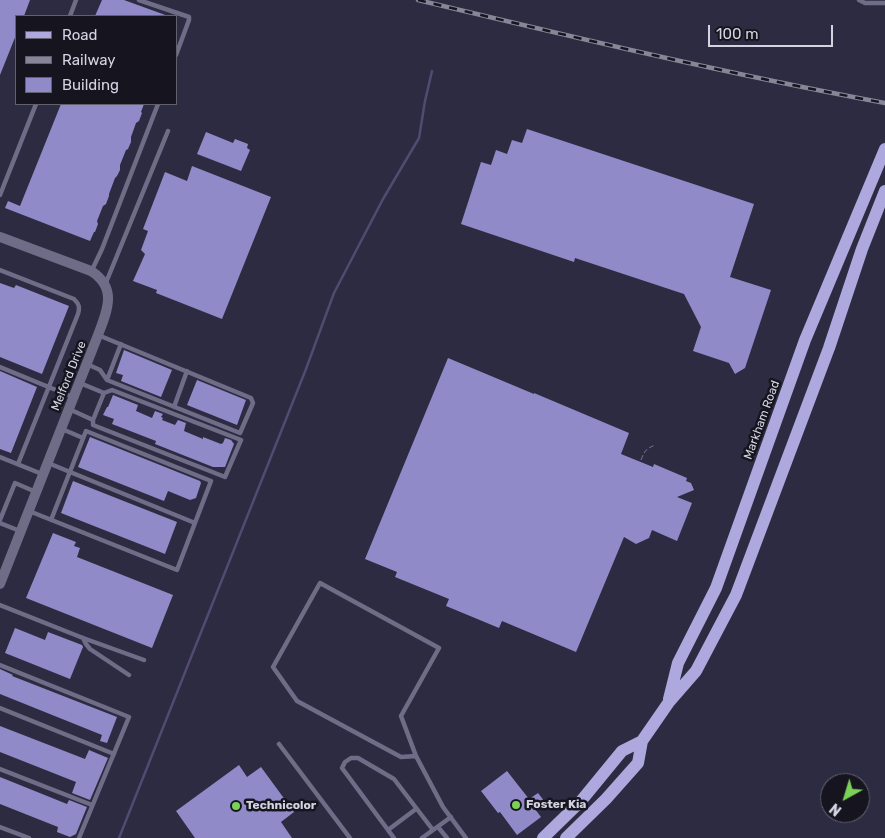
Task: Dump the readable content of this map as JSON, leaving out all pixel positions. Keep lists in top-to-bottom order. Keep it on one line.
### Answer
{"streets":{"main road":["Markham Road"],"street":["Melford Drive"]},"places":["Foster Kia","Technicolor"],"legend":["Road","Railway","Building"],"scale_bar":"100 m","north":"bottom left"}
